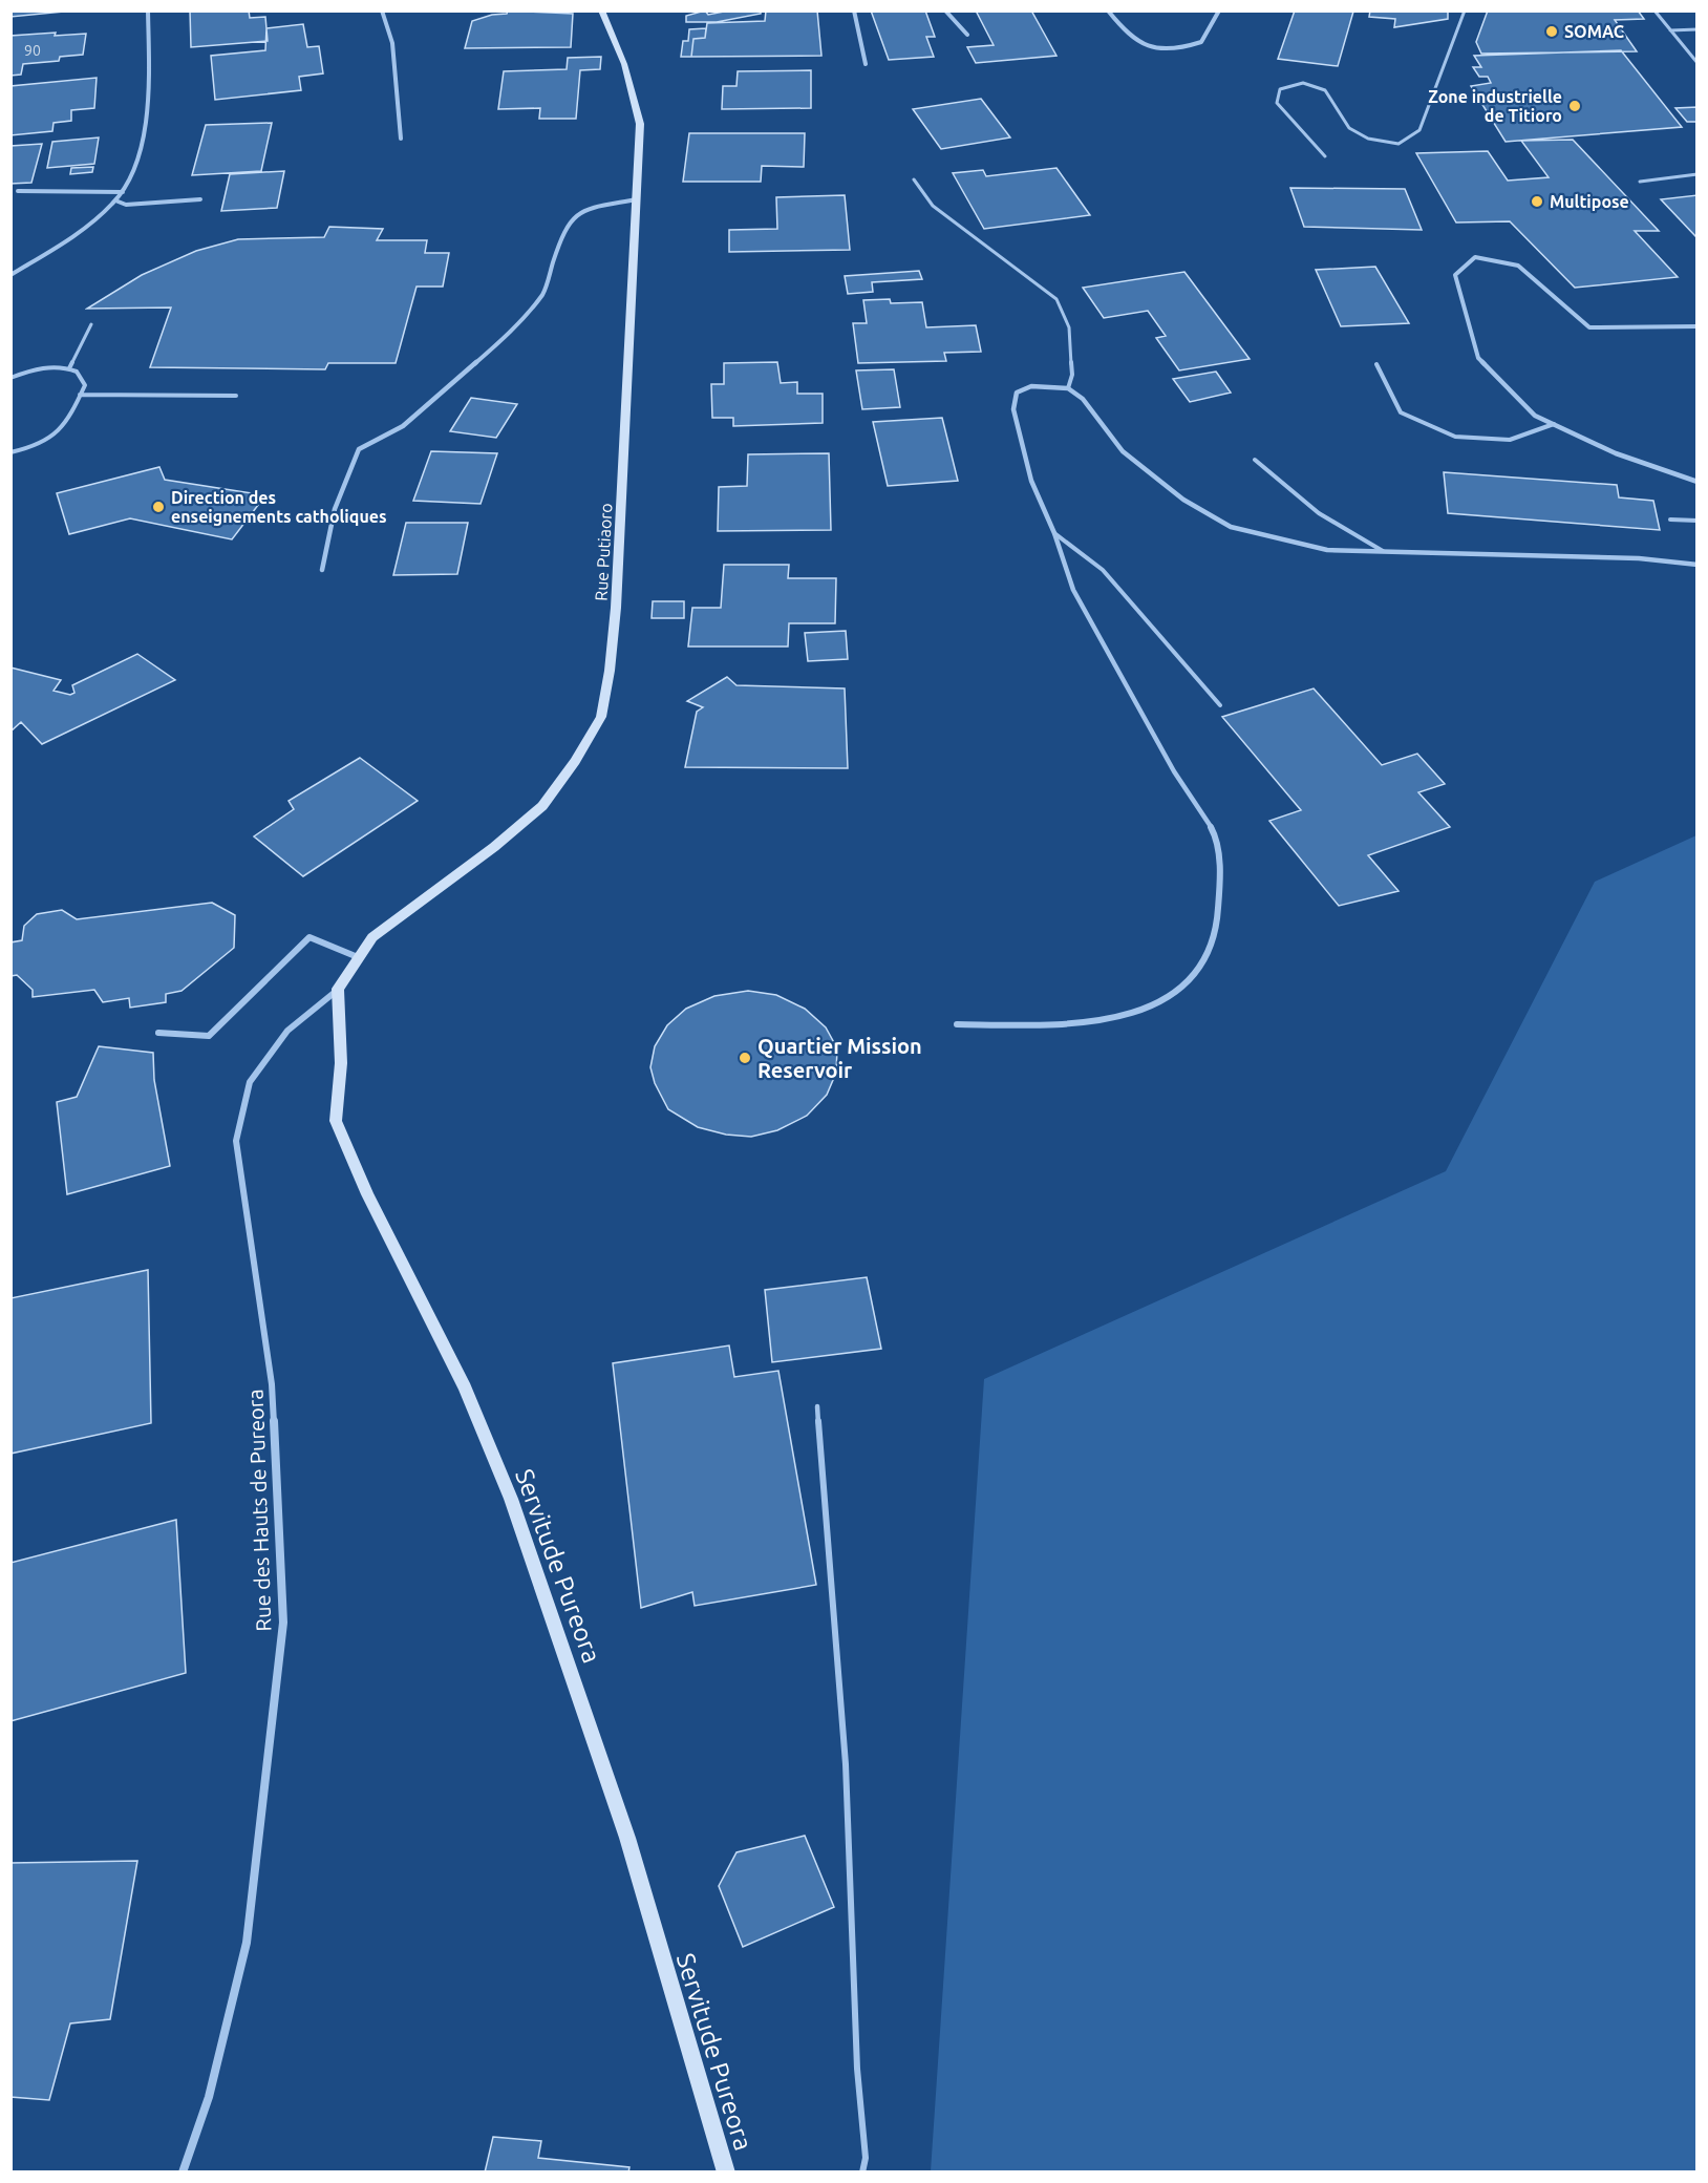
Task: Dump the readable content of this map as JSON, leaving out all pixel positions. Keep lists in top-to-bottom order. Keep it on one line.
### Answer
{"streets":{"main road":["Rue Putiaoro","Servitude Pureora"],"street":["Rue des Hauts de Pureora"]},"crossings":[["Rue Putiaoro","Rue des Hauts de Pureora"],["Rue Putiaoro","Servitude Pureora"],["Rue des Hauts de Pureora","Servitude Pureora"]],"places":["SOMAC","Zone industrielle de Titioro","Multipose","Direction des enseignements catholiques","Quartier Mission Reservoir"],"house_numbers":["90"]}
